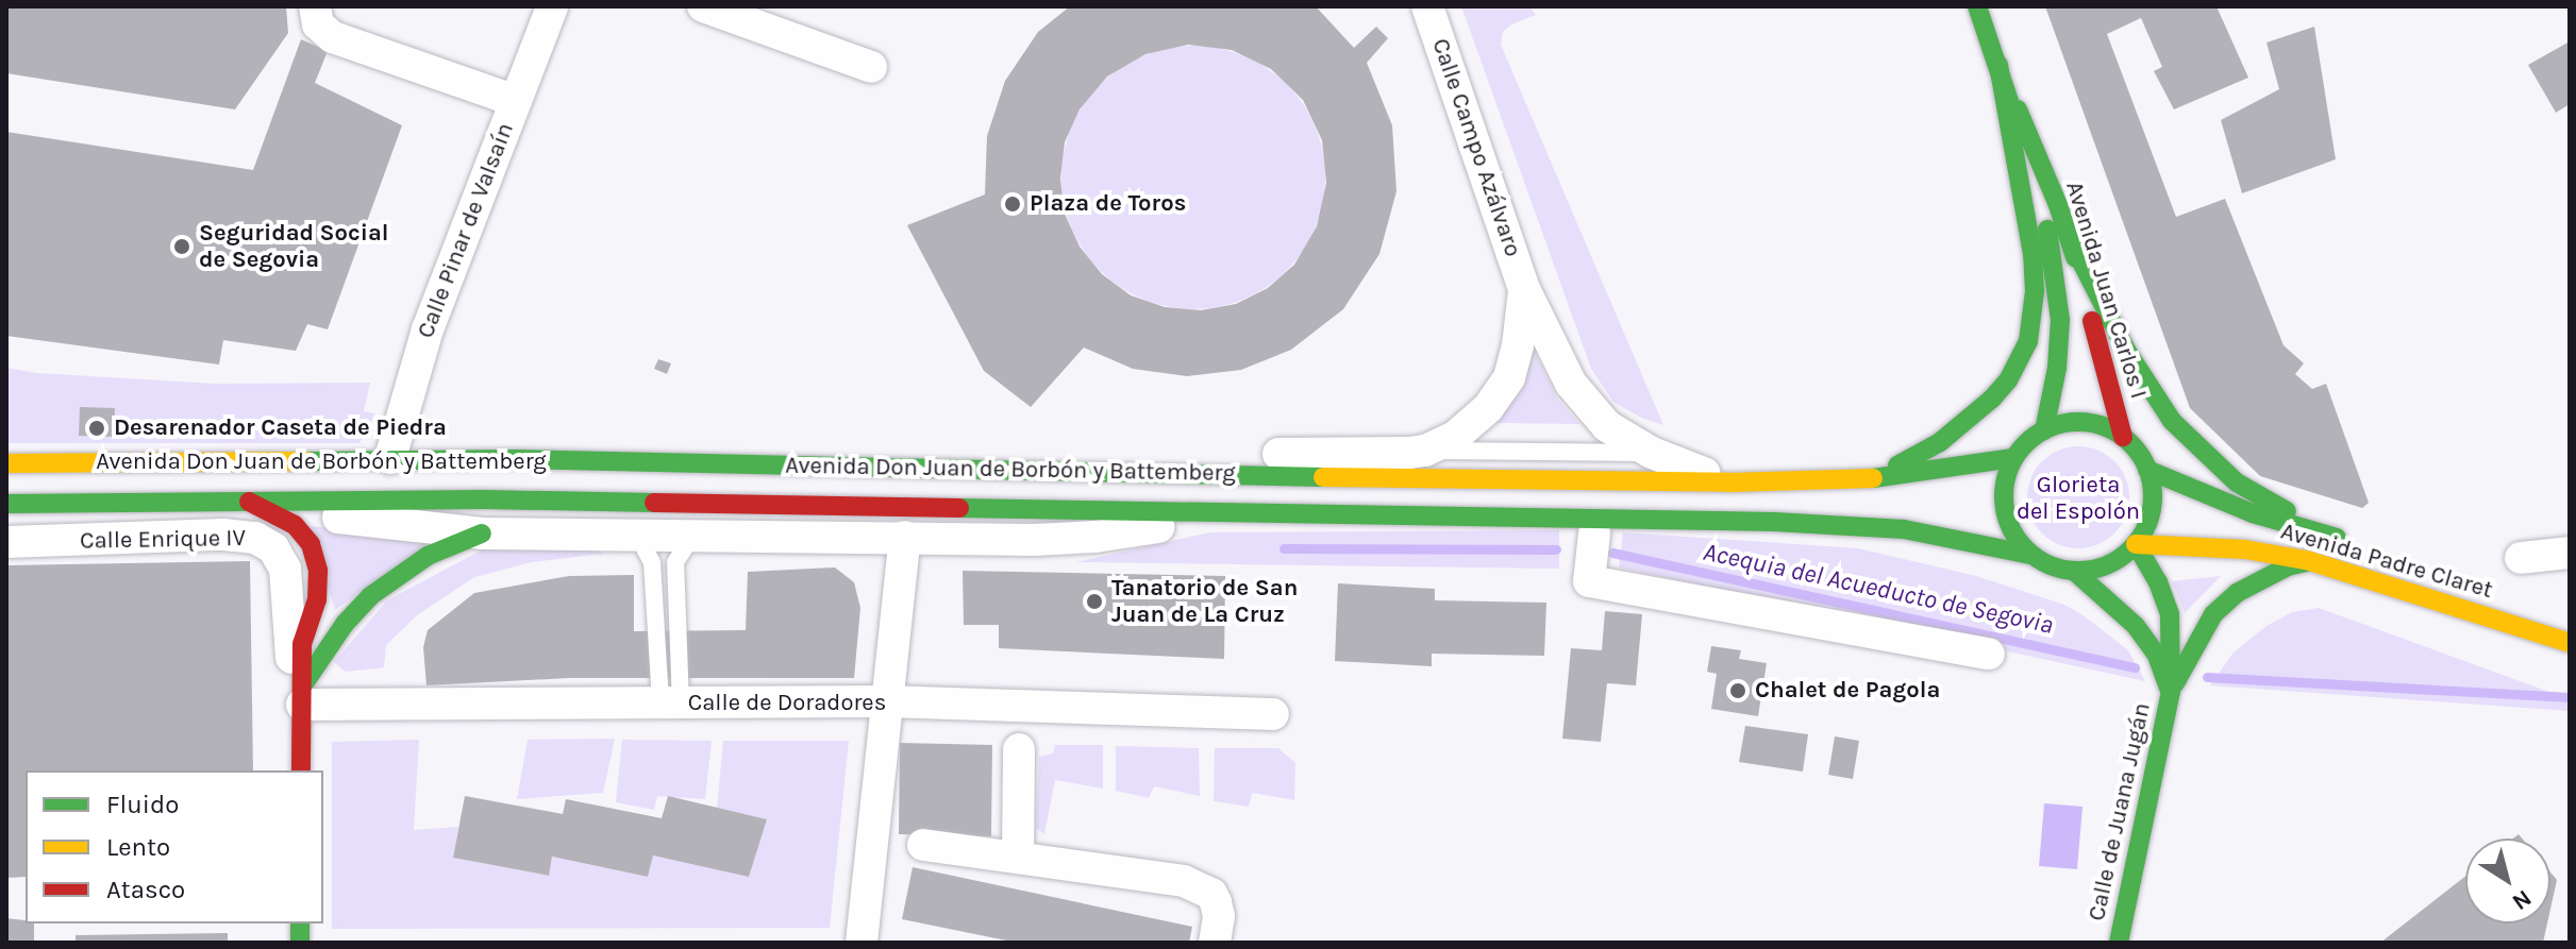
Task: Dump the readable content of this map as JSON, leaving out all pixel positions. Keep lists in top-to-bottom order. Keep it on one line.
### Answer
{"streets":{"main road":["Avenida Juan Carlos I","Avenida Don Juan de Borbón y Battemberg","Avenida Padre Claret","Calle de Juana Jugán"],"street":["Calle Campo Azálvaro","Calle Pinar de Valsaín","Calle Enrique IV","Calle de Doradores"]},"crossings":[["Calle Campo Azálvaro","Avenida Don Juan de Borbón y Battemberg"],["Calle Pinar de Valsaín","Avenida Don Juan de Borbón y Battemberg"],["Avenida Juan Carlos I","Avenida Don Juan de Borbón y Battemberg"],["Avenida Juan Carlos I","Avenida Padre Claret"],["Avenida Juan Carlos I","Calle de Juana Jugán"],["Avenida Don Juan de Borbón y Battemberg","Avenida Padre Claret"],["Avenida Don Juan de Borbón y Battemberg","Calle de Juana Jugán"],["Calle Enrique IV","Calle de Doradores"],["Avenida Padre Claret","Calle de Juana Jugán"]],"water":["Acequia del Acueducto de Segovia"],"parks":["Glorieta del Espolón"],"places":["Plaza de Toros","Seguridad Social de Segovia","Desarenador Caseta de Piedra","Tanatorio de San Juan de La Cruz","Chalet de Pagola"],"legend":["Fluido","Lento","Atasco"],"north":"bottom right"}
